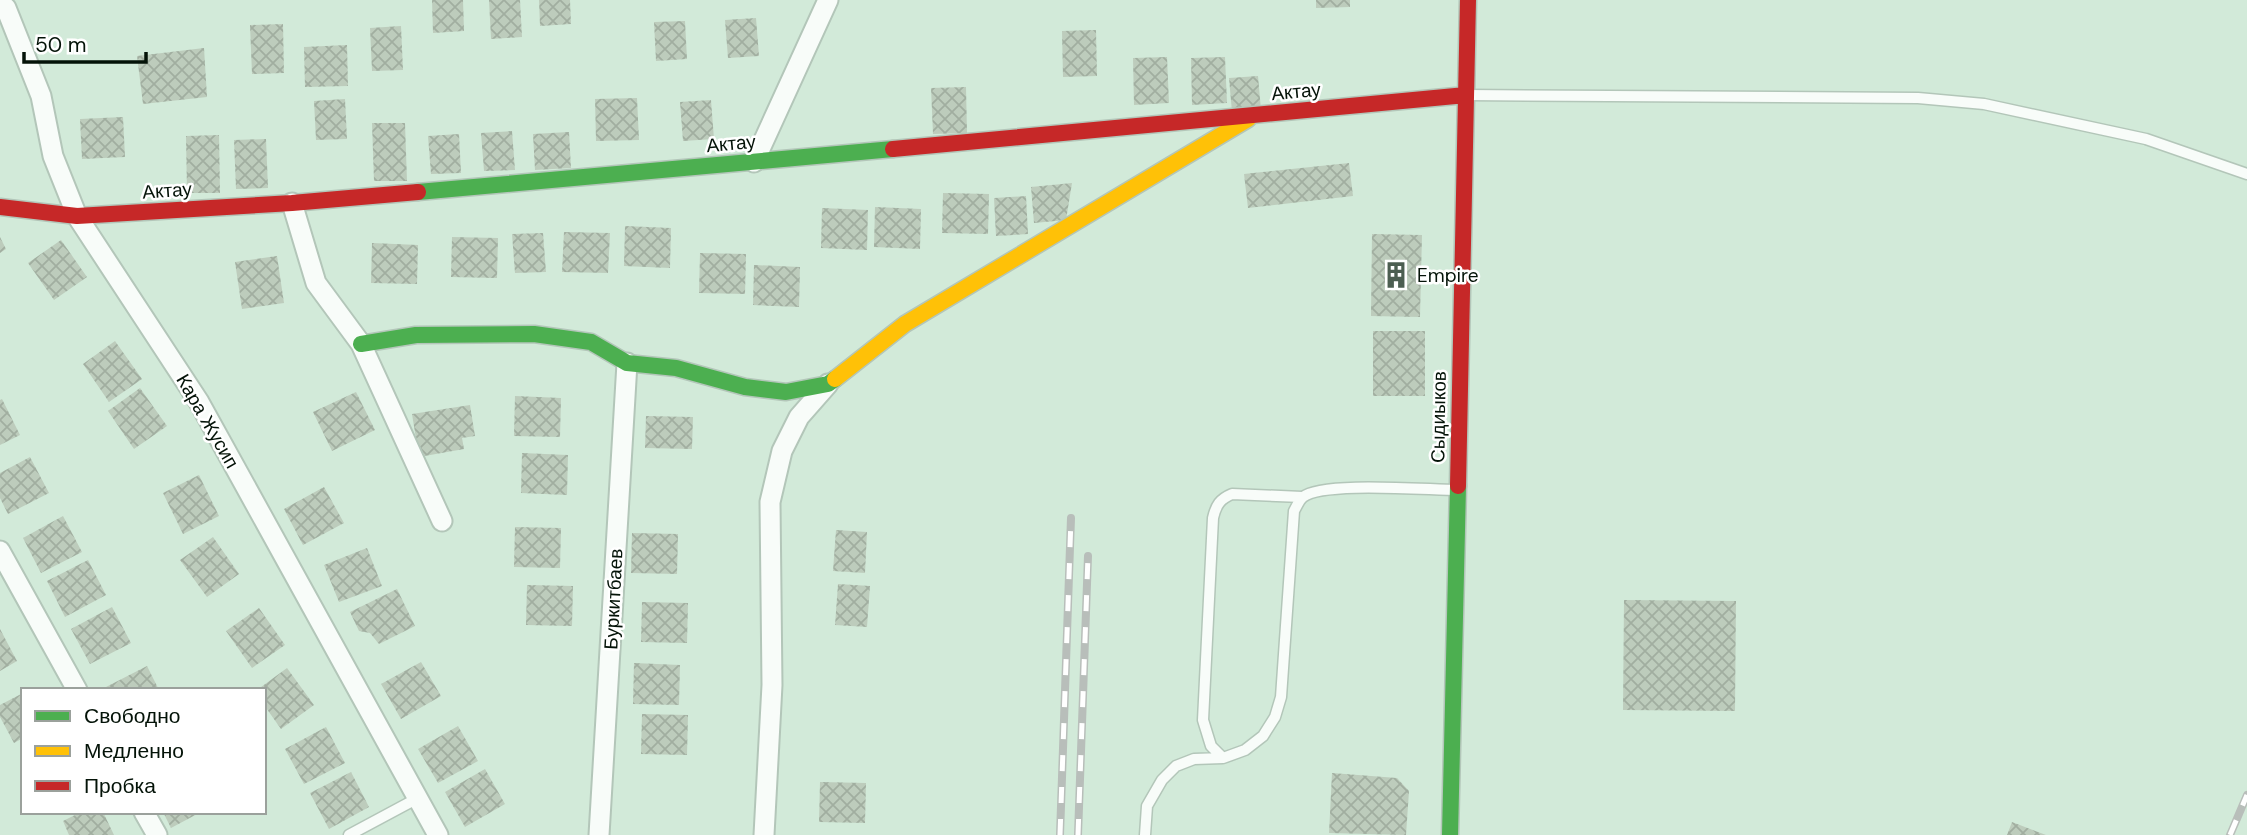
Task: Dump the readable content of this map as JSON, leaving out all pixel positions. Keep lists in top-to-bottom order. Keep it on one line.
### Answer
{"streets":{"street":["Актау","Сыдиыков","Кара Жусип","Буркитбаев"]},"crossings":[["Актау","Сыдиыков"],["Актау","Кара Жусип"]],"places":{"building":["Empire"]},"legend":["Свободно","Медленно","Пробка"],"scale_bar":"50 m"}
